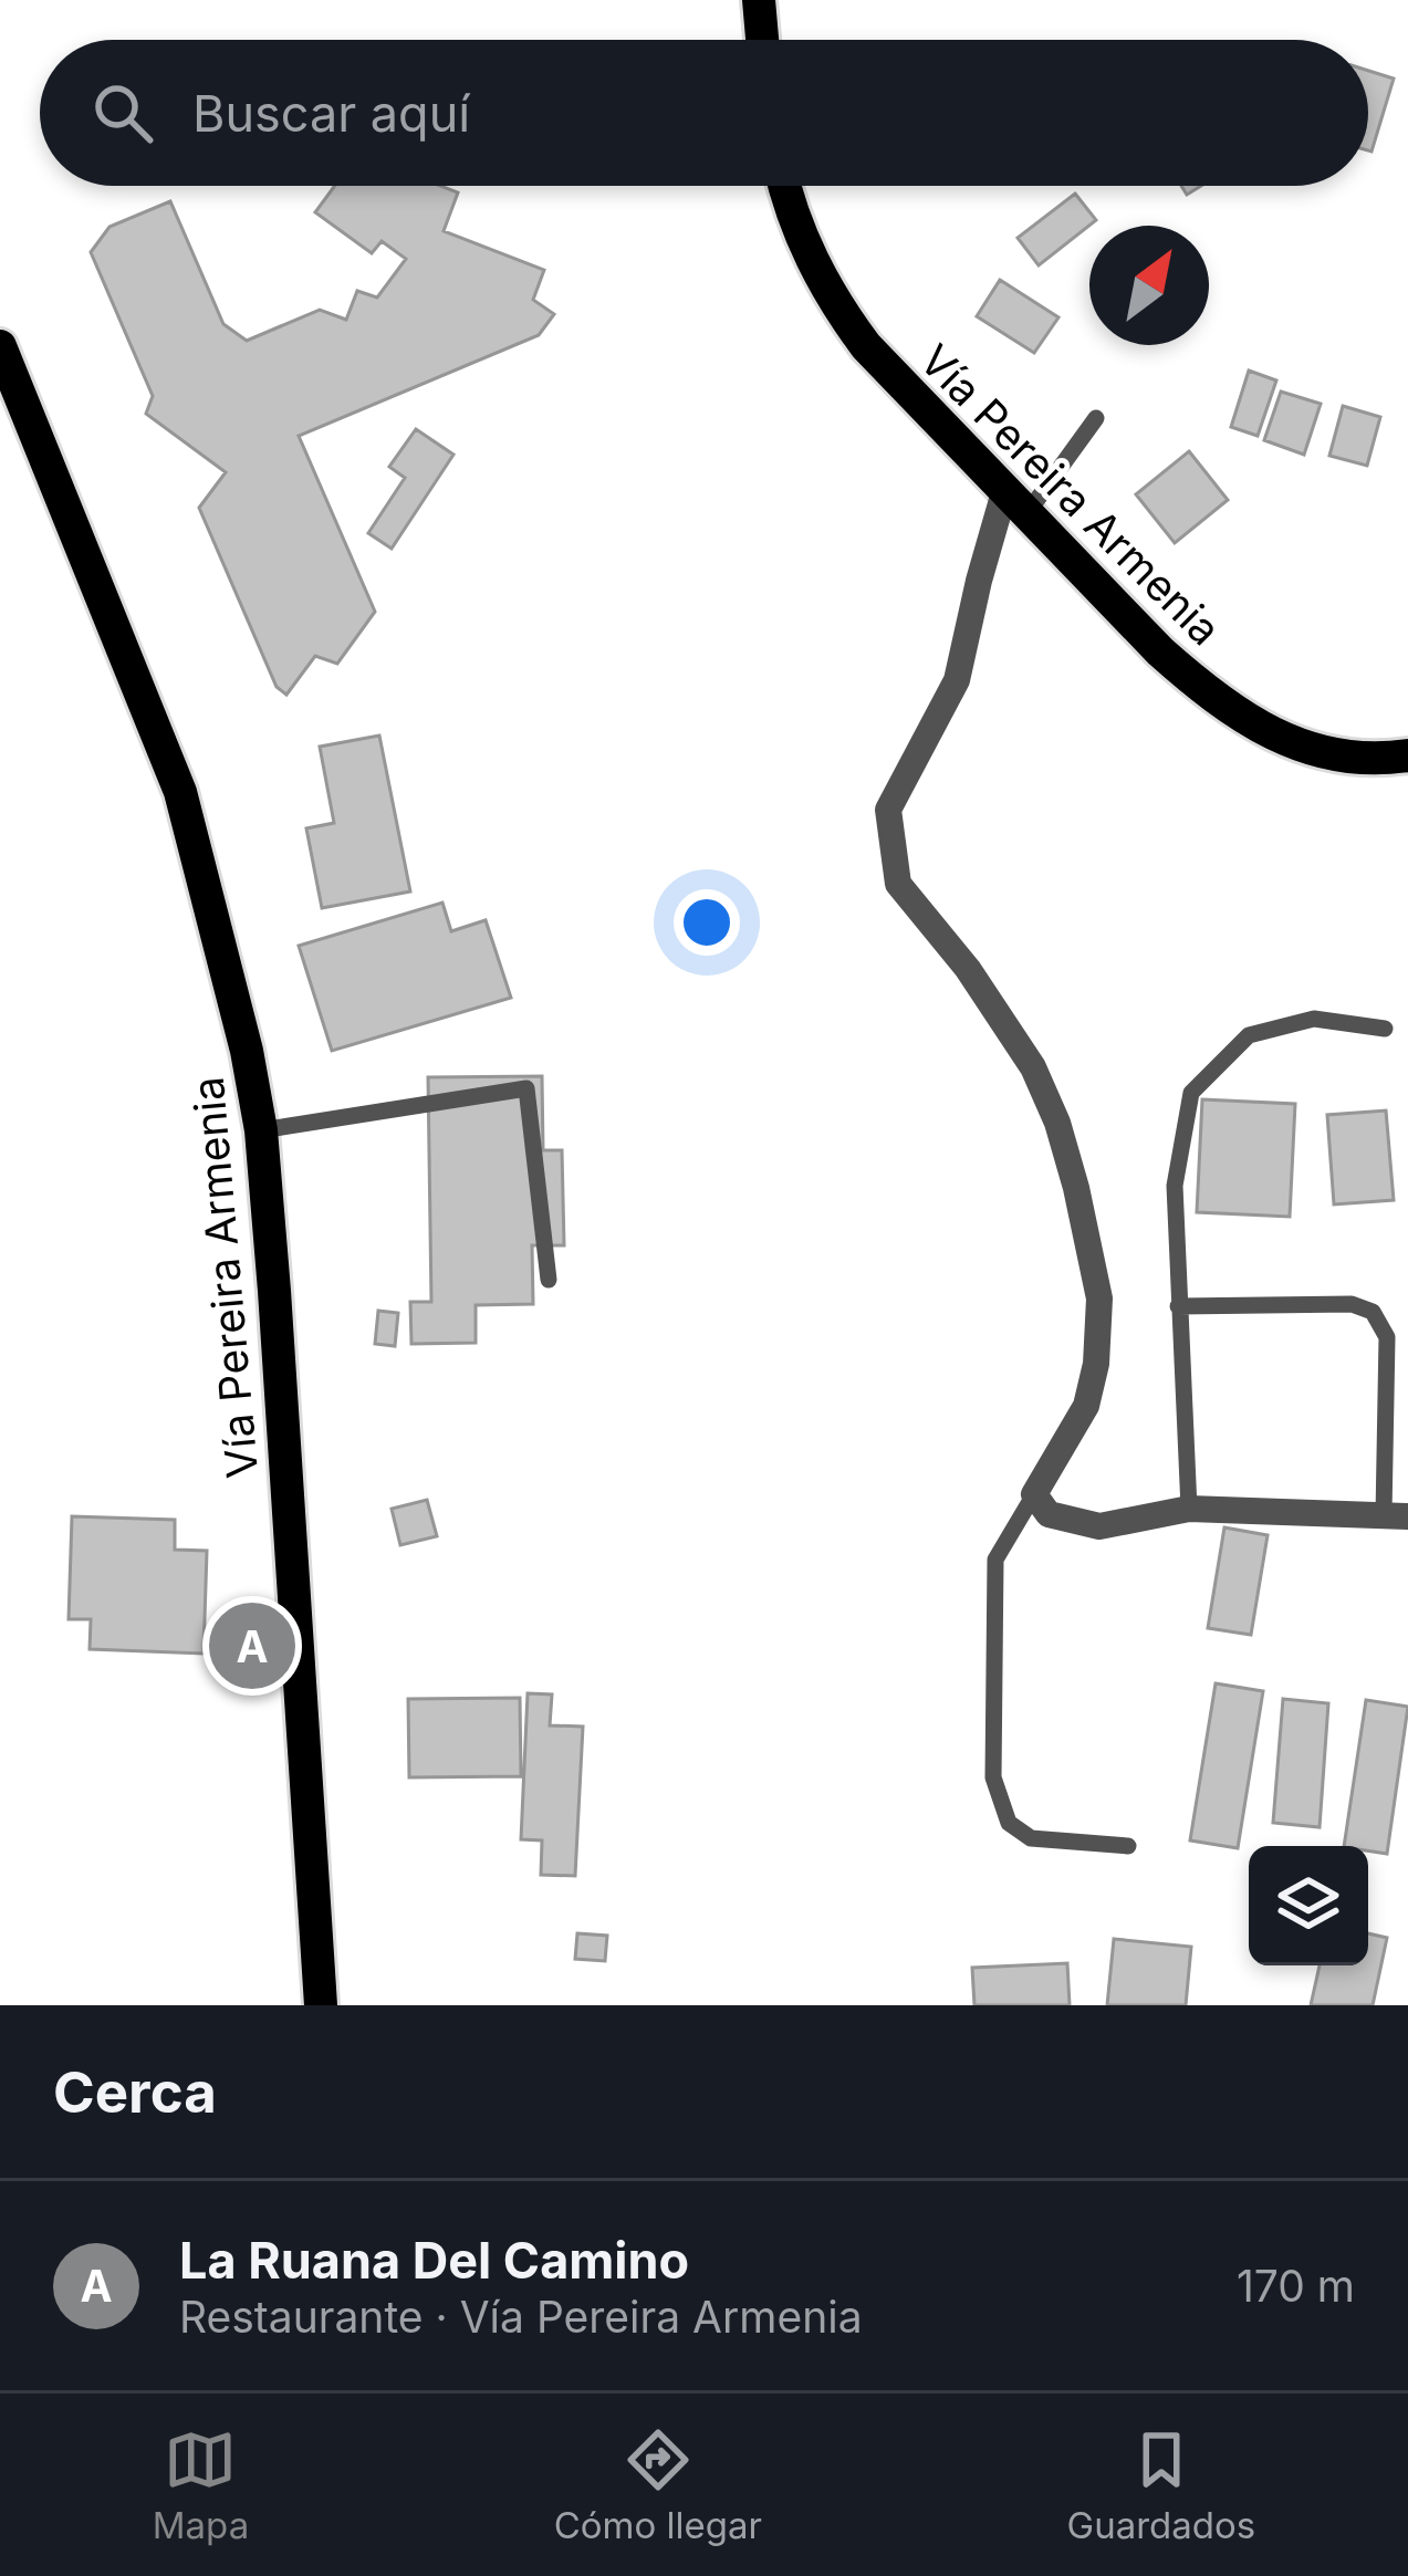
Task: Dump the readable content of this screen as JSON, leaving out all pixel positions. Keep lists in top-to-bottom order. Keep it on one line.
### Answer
{"streets":{"main road":["Vía Pereira Armenia"]},"north":"top right","page":{"search":"Buscar aquí","pins":"A","heading":"Cerca","list":[{"mark":"A","name":"La Ruana Del Camino","note":"Restaurante · Vía Pereira Armenia","value":"170 m"}],"nav":["Mapa","Cómo llegar","Guardados"]}}
